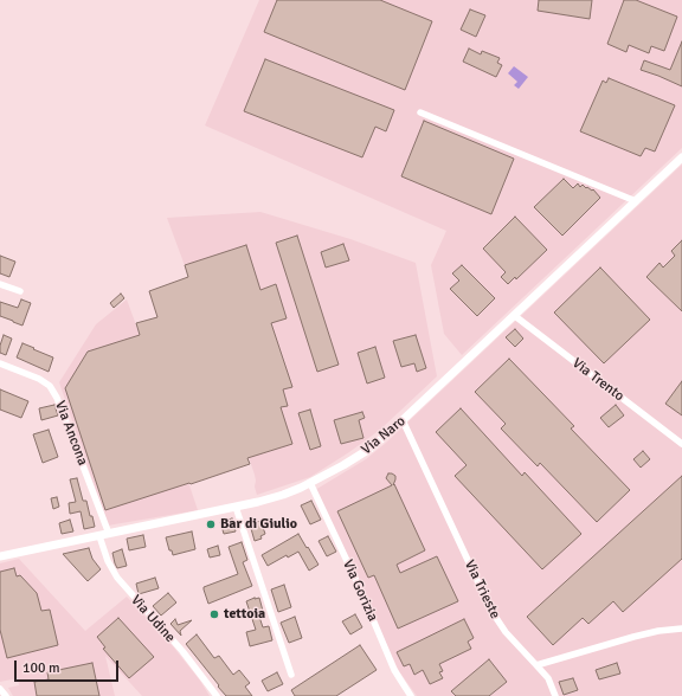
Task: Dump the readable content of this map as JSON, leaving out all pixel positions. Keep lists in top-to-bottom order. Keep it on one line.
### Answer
{"streets":{"street":["Via Trento","Via Ancona","Via Naro","Via Trieste","Via Gorizia","Via Udine"]},"crossings":[["Via Trento","Via Naro"],["Via Ancona","Via Naro"],["Via Naro","Via Trieste"],["Via Naro","Via Gorizia"],["Via Naro","Via Udine"]],"places":["Bar di Giulio","tettoia"],"scale_bar":"100 m"}
